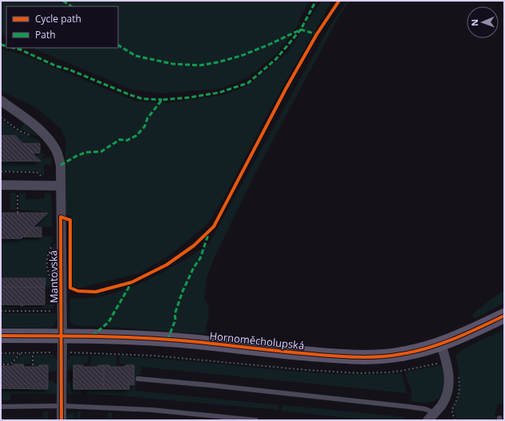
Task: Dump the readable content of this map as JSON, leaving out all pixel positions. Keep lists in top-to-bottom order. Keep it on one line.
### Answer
{"streets":{"street":["Mantovská","Hornoměcholupská"]},"crossings":[["Mantovská","Hornoměcholupská"]],"legend":["Cycle path","Path"],"north":"left"}
